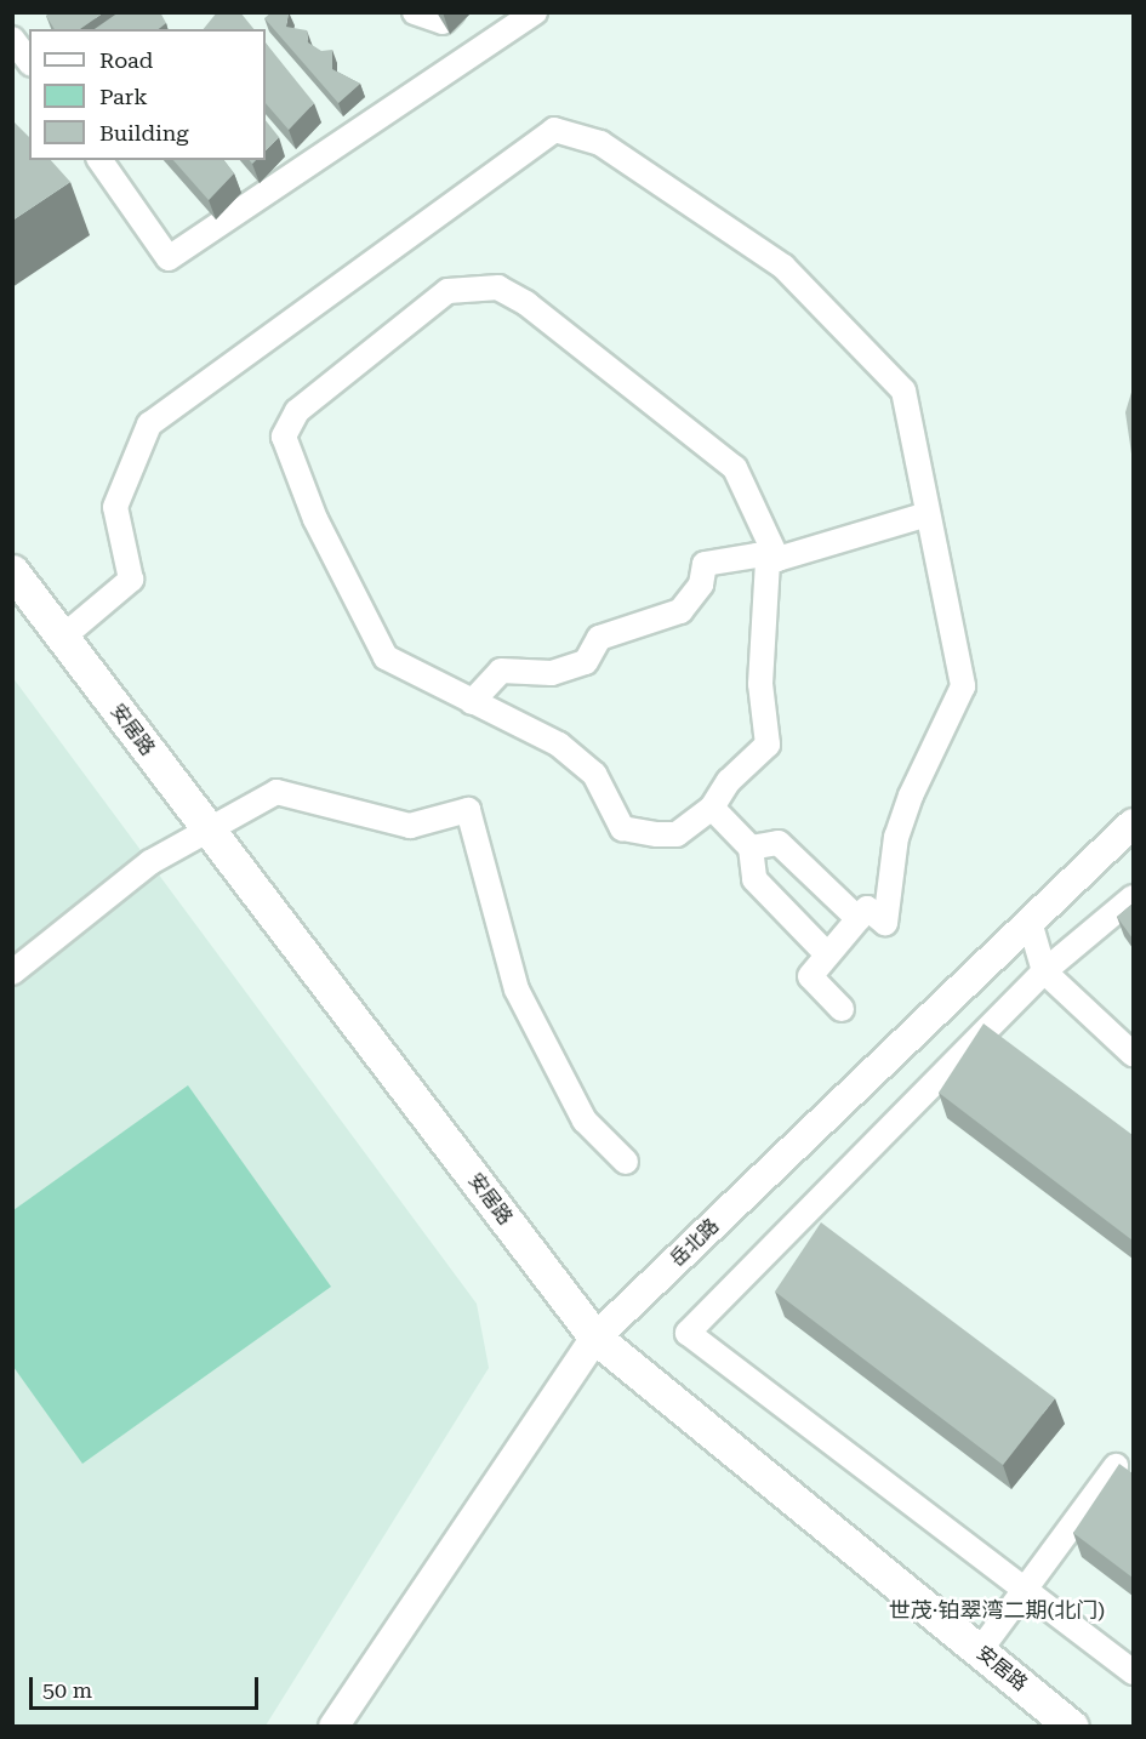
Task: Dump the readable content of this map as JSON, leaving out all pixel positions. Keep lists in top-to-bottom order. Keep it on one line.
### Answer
{"streets":{"main road":["安居路"],"street":["岳北路"]},"crossings":[["安居路","岳北路"]],"districts":["世茂·铂翠湾二期(北门)"],"legend":["Road","Park","Building"],"scale_bar":"50 m"}
